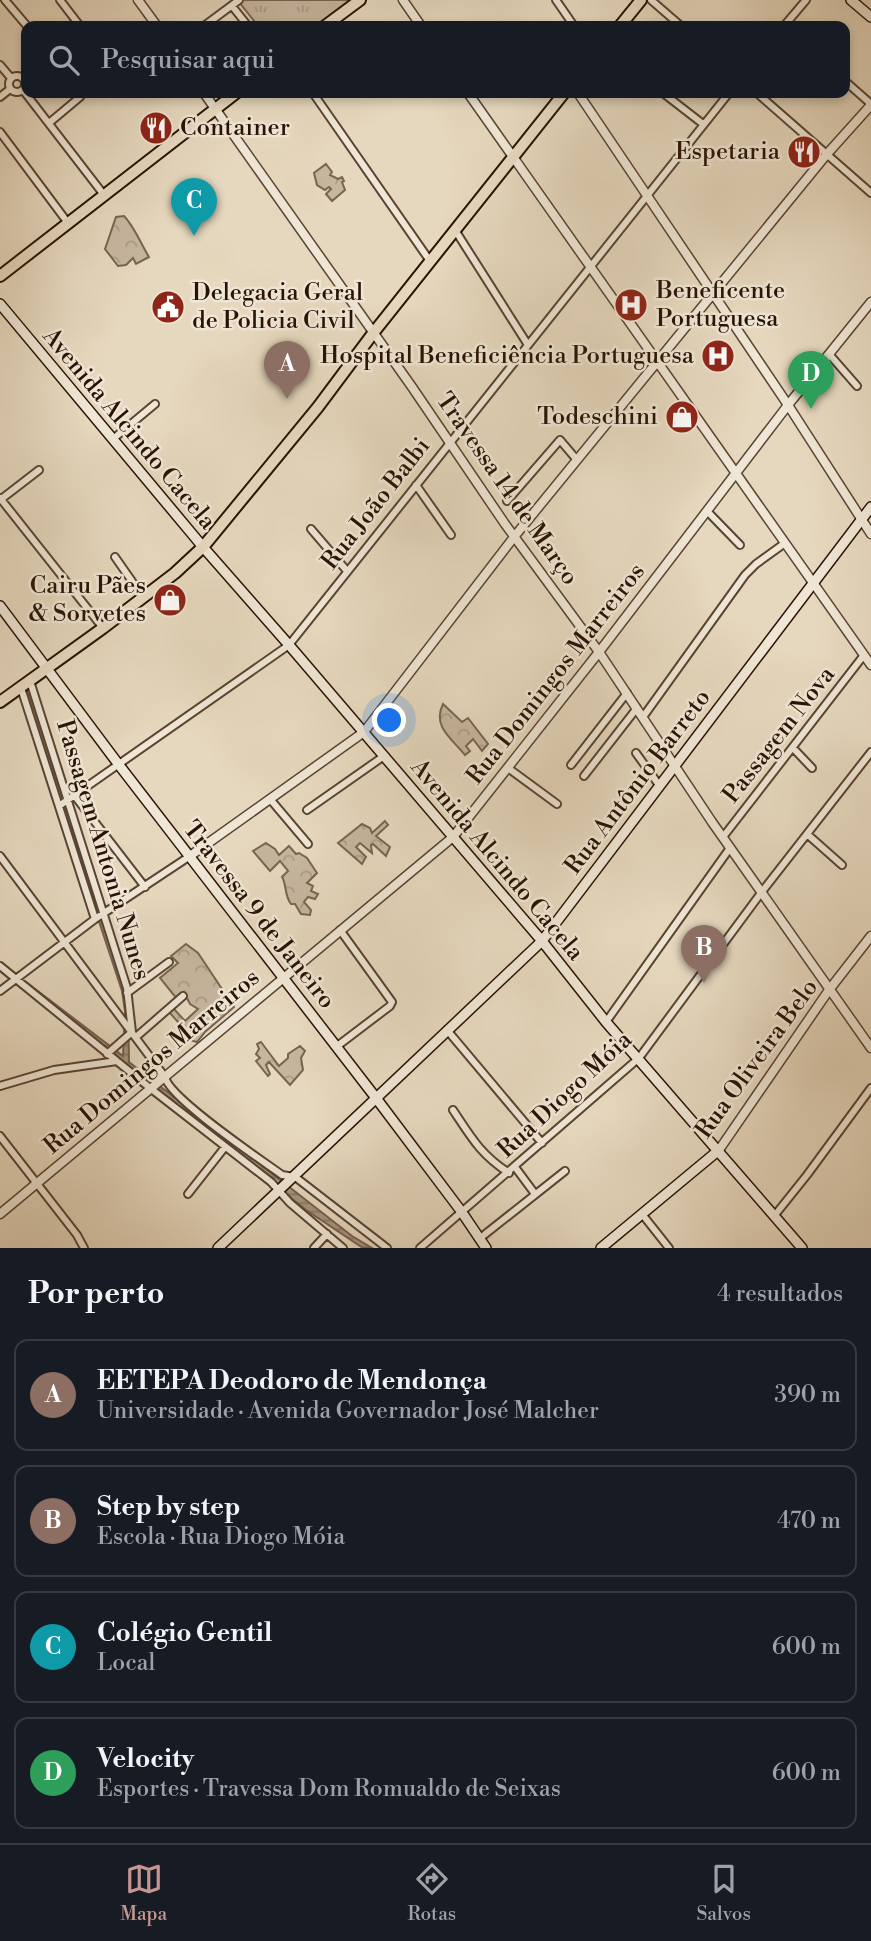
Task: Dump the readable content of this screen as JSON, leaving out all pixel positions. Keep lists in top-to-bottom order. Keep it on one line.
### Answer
{"streets":{"main road":["Avenida Alcindo Cacela","Rua Antônio Barreto","Travessa 9 de Janeiro","Rua Oliveira Belo"],"street":["Travessa 14 de Março","Rua João Balbi","Rua Domingos Marreiros","Passagem Nova","Passagem Antonia Nunes","Rua Diogo Móia"]},"crossings":[["Avenida Alcindo Cacela","Rua João Balbi"],["Avenida Alcindo Cacela","Rua Domingos Marreiros"],["Avenida Alcindo Cacela","Rua Antônio Barreto"],["Avenida Alcindo Cacela","Rua Oliveira Belo"],["Avenida Alcindo Cacela","Rua Diogo Móia"],["Travessa 14 de Março","Rua João Balbi"],["Travessa 14 de Março","Rua Domingos Marreiros"],["Travessa 14 de Março","Passagem Nova"],["Travessa 14 de Março","Rua Antônio Barreto"],["Travessa 14 de Março","Rua Oliveira Belo"],["Travessa 14 de Março","Rua Diogo Móia"],["Rua João Balbi","Passagem Antonia Nunes"],["Rua João Balbi","Travessa 9 de Janeiro"],["Rua Domingos Marreiros","Travessa 9 de Janeiro"],["Rua Antônio Barreto","Travessa 9 de Janeiro"],["Travessa 9 de Janeiro","Rua Diogo Móia"]],"places":{"restaurant":["Container","Espetaria"],"hospital":["Beneficente Portuguesa","Hospital Beneficiência Portuguesa"],"public building":["Delegacia Geral de Policia Civil"],"shop":["Todeschini","Cairu Pães & Sorvetes"]},"page":{"search":"Pesquisar aqui","pins":["C","A","D","B"],"heading":["Por perto","4 resultados"],"list":[{"mark":"A","name":"EETEPA Deodoro de Mendonça","note":"Universidade · Avenida Governador José Malcher","value":"390 m"},{"mark":"B","name":"Step by step","note":"Escola · Rua Diogo Móia","value":"470 m"},{"mark":"C","name":"Colégio Gentil","note":"Local","value":"600 m"},{"mark":"D","name":"Velocity","note":"Esportes · Travessa Dom Romualdo de Seixas","value":"600 m"}],"nav":["Mapa","Rotas","Salvos"]}}
